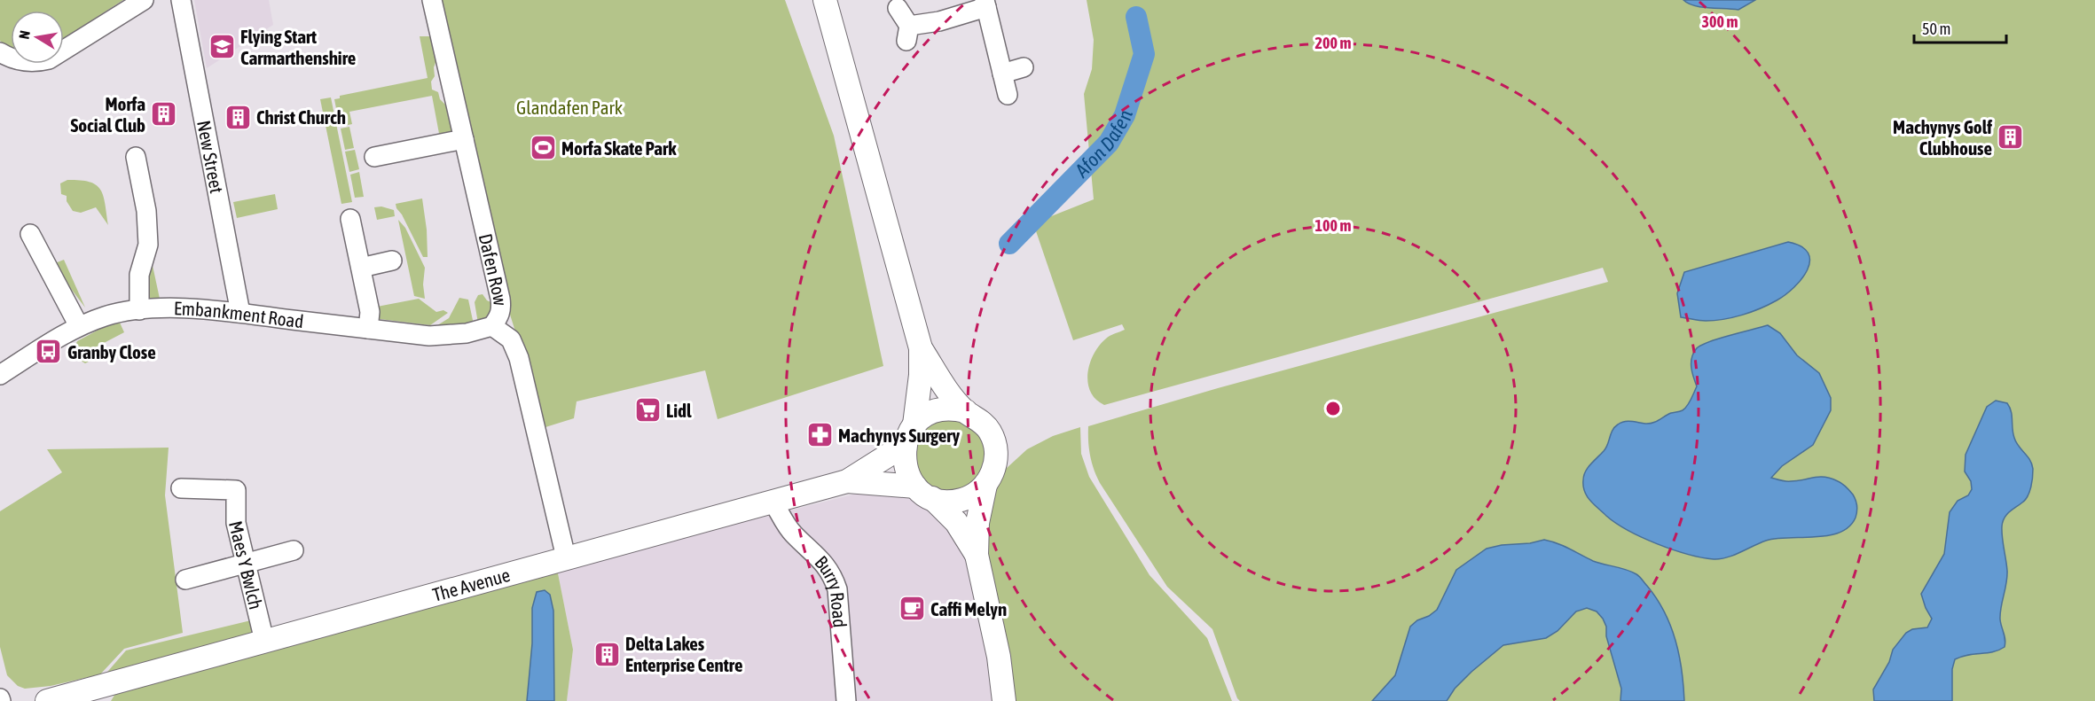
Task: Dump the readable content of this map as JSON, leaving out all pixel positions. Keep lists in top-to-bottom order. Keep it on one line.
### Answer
{"streets":{"main road":["The Avenue"],"street":["New Street","Dafen Row","Embankment Road","Maes Y Bwlch","Burry Road"]},"crossings":[["New Street","Embankment Road"],["Dafen Row","Embankment Road"],["Dafen Row","The Avenue"],["Maes Y Bwlch","The Avenue"],["The Avenue","Burry Road"]],"water":["Afon Dafen"],"parks":["Glandafen Park"],"places":{"school or university":["Flying Start Carmarthenshire"],"building":["Morfa Social Club","Christ Church","Machynys Golf Clubhouse","Delta Lakes Enterprise Centre"],"sports":["Morfa Skate Park"],"bus stop":["Granby Close"],"supermarket":["Lidl"],"pharmacy":["Machynys Surgery"],"cafe":["Caffi Melyn"]},"scale_bar":"50 m","north":"left","rings":["300 m","200 m","100 m"]}
